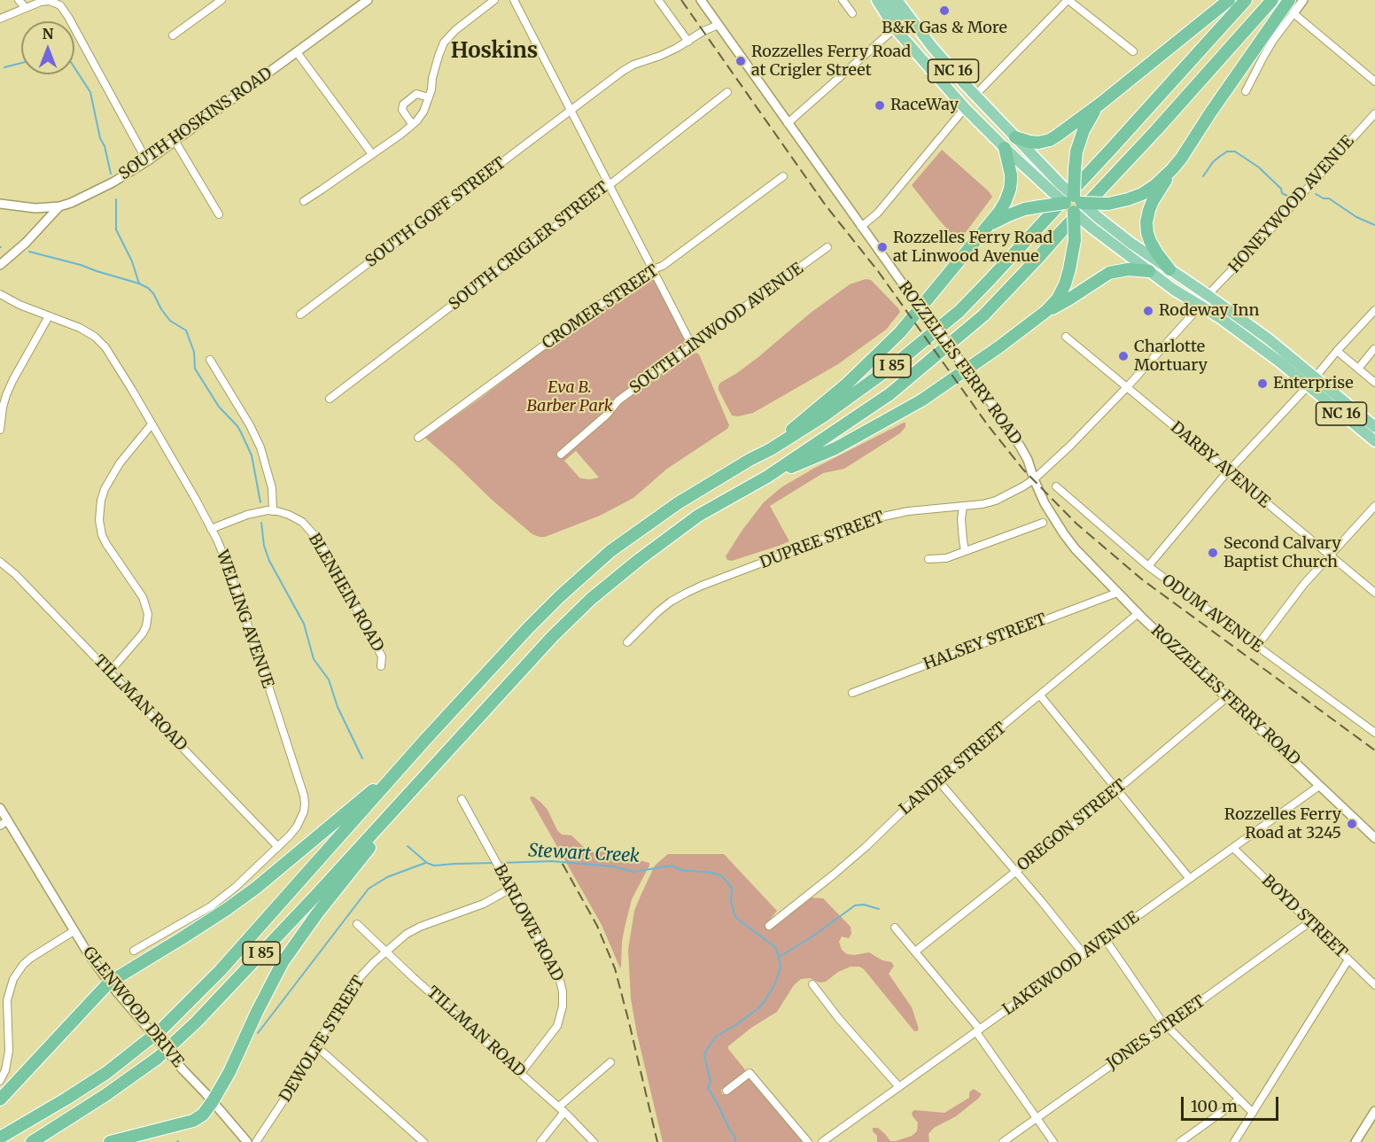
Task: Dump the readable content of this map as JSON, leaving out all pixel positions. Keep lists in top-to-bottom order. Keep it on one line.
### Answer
{"streets":{"highway":["NC 16","I 85"],"street":["SOUTH HOSKINS ROAD","HONEYWOOD AVENUE","SOUTH GOFF STREET","SOUTH CRIGLER STREET","CROMER STREET","SOUTH LINWOOD AVENUE","ROZZELLES FERRY ROAD","DARBY AVENUE","DUPREE STREET","BLENHEIN ROAD","ODUM AVENUE","WELLING AVENUE","HALSEY STREET","TILLMAN ROAD","LANDER STREET","OREGON STREET","BOYD STREET","BARLOWE ROAD","LAKEWOOD AVENUE","GLENWOOD DRIVE","JONES STREET","DEWOLFE STREET"]},"crossings":[["NC 16","HONEYWOOD AVENUE"],["SOUTH GOFF STREET","ROZZELLES FERRY ROAD"],["ROZZELLES FERRY ROAD","DUPREE STREET"],["ROZZELLES FERRY ROAD","HALSEY STREET"],["ROZZELLES FERRY ROAD","LANDER STREET"],["ROZZELLES FERRY ROAD","OREGON STREET"],["ROZZELLES FERRY ROAD","LAKEWOOD AVENUE"],["BLENHEIN ROAD","WELLING AVENUE"],["WELLING AVENUE","TILLMAN ROAD"],["TILLMAN ROAD","BARLOWE ROAD"],["TILLMAN ROAD","DEWOLFE STREET"],["BOYD STREET","LAKEWOOD AVENUE"],["BOYD STREET","JONES STREET"],["BARLOWE ROAD","DEWOLFE STREET"]],"districts":["Hoskins"],"water":["Stewart Creek"],"parks":["Eva B. Barber Park"],"places":["B&K Gas & More","Rozzelles Ferry Road at Crigler Street","RaceWay","Rozzelles Ferry Road at Linwood Avenue","Rodeway Inn","Charlotte Mortuary","Enterprise","Second Calvary Baptist Church","Rozzelles Ferry Road at 3245"],"scale_bar":"100 m","north":"top"}
